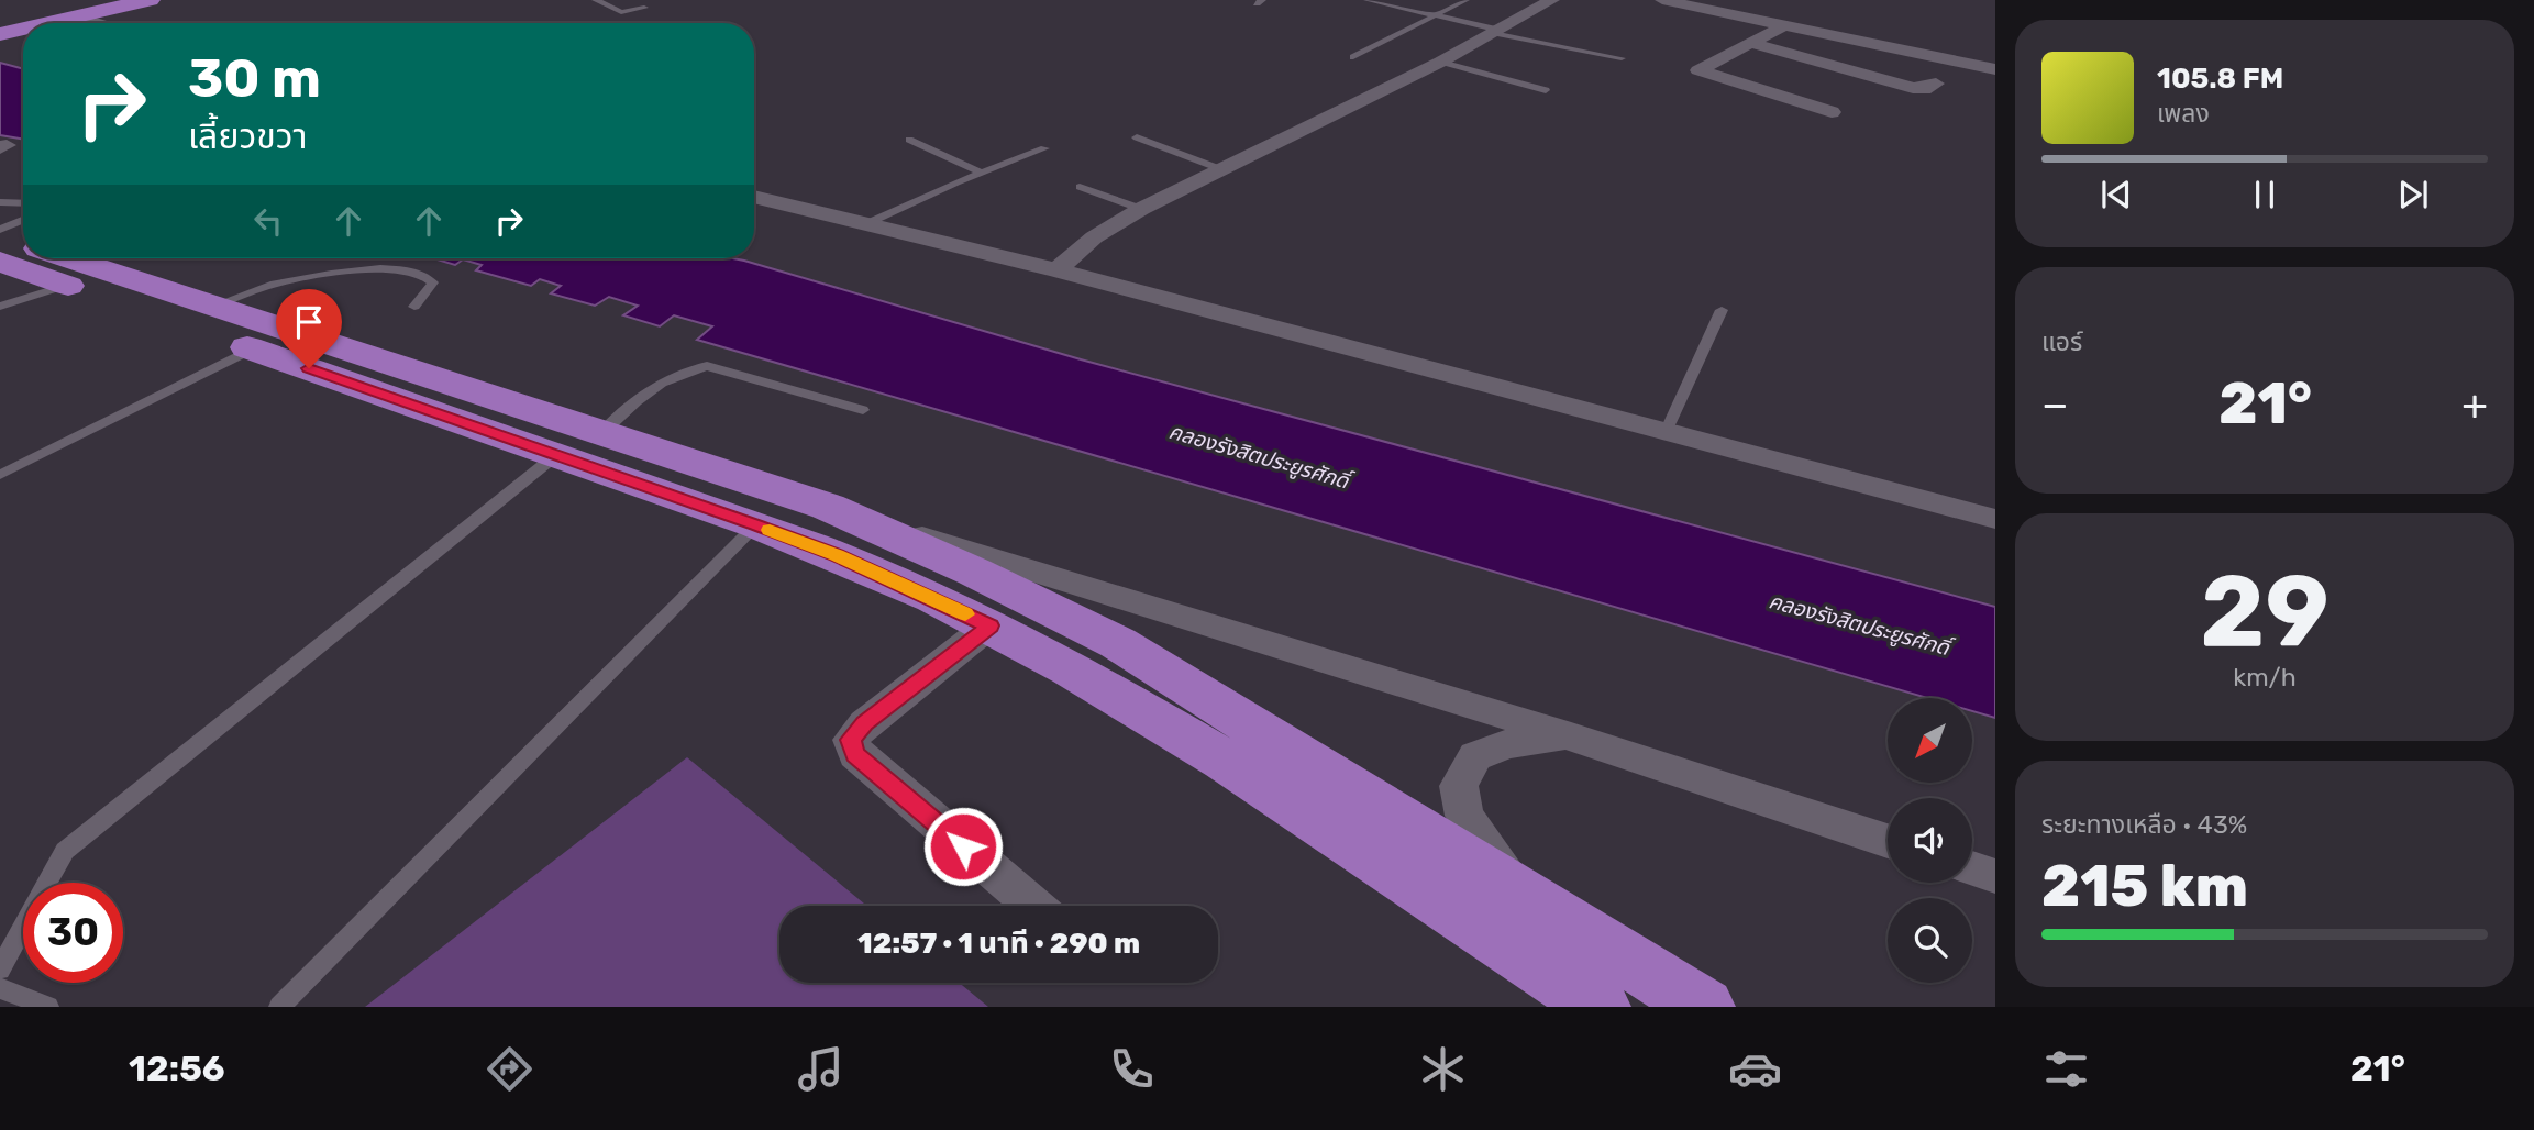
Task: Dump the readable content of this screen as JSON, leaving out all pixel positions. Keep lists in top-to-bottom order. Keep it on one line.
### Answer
{"water":["คลองรังสิตประยูรศักดิ์"],"north":"bottom left","page":{"turn":["30 m","เลี้ยวขวา"],"song":["105.8 FM","เพลง"],"tile":["แอร์",["29","km/h"],["ระยะทางเหลือ · 43%","215 km"]],"heat":["−","21°","+"],"limit":"30","trip":"12:57 · 1 นาที · 290 m","tabs":["12:56","21°"]}}
